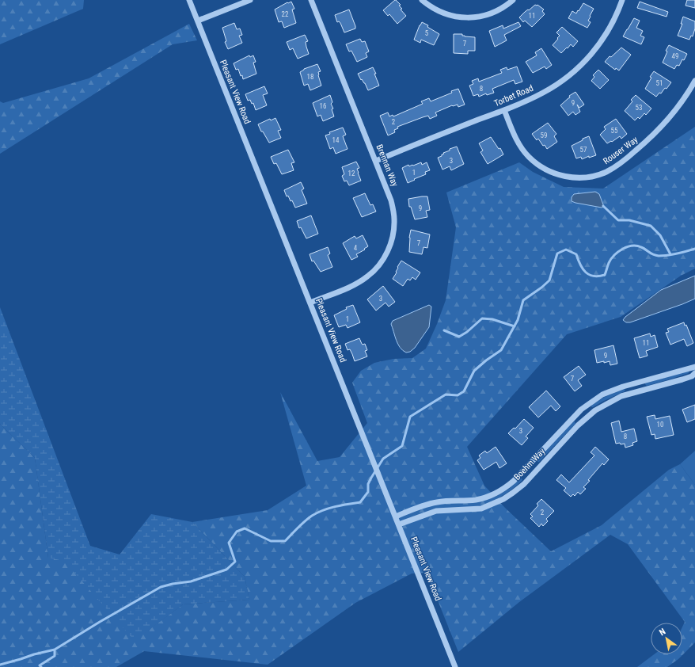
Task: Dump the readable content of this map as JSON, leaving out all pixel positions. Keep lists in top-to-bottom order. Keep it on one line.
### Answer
{"streets":{"street":["Pleasant View Road","Torbet Road","Rouser Way","Brennan Way","Boehm Way"]},"crossings":[["Pleasant View Road","Brennan Way"],["Pleasant View Road","Boehm Way"],["Torbet Road","Rouser Way"],["Torbet Road","Brennan Way"]],"house_numbers":["22","11","5","7","49","18","51","8","9","16","53","2","55","59","14","57","3","1","12","9","7","4","3","1","11","9","7","10","3","8","2"],"north":"top left"}
